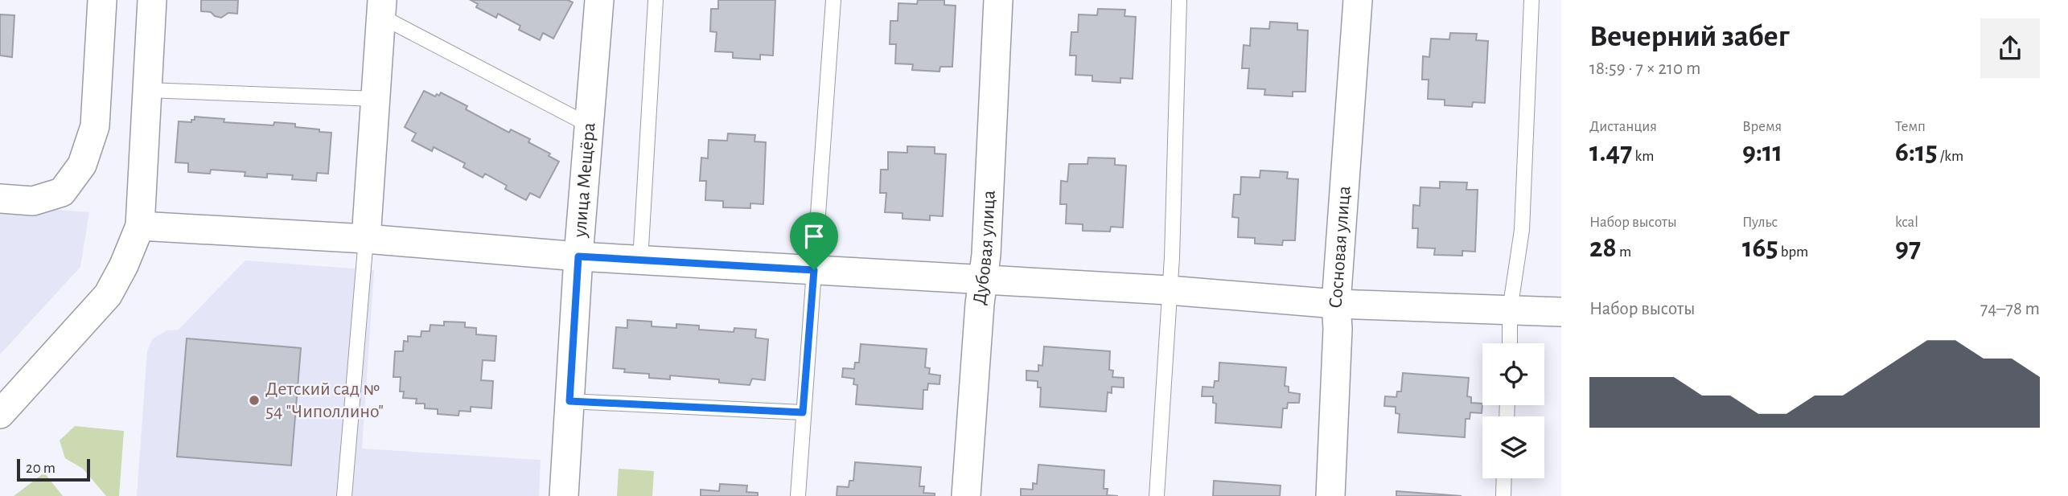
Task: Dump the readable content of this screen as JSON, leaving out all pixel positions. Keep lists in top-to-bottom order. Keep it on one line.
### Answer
{"streets":{"street":["улица Мещёра","Сосновая улица","Дубовая улица"]},"places":["Детский сад № 54 \"Чиполлино\""],"scale_bar":"20 m","page":{"heading":["Вечерний забег","18:59 · 7 × 210 m"],"stats":[["Дистанция","1.47 km"],["Время","9:11"],["Темп","6:15 /km"],["Набор высоты","28 m"],["Пульс","165 bpm"],["kcal","97"]],"chart":["Набор высоты","74–78 m"],"scale":"20 m"}}
